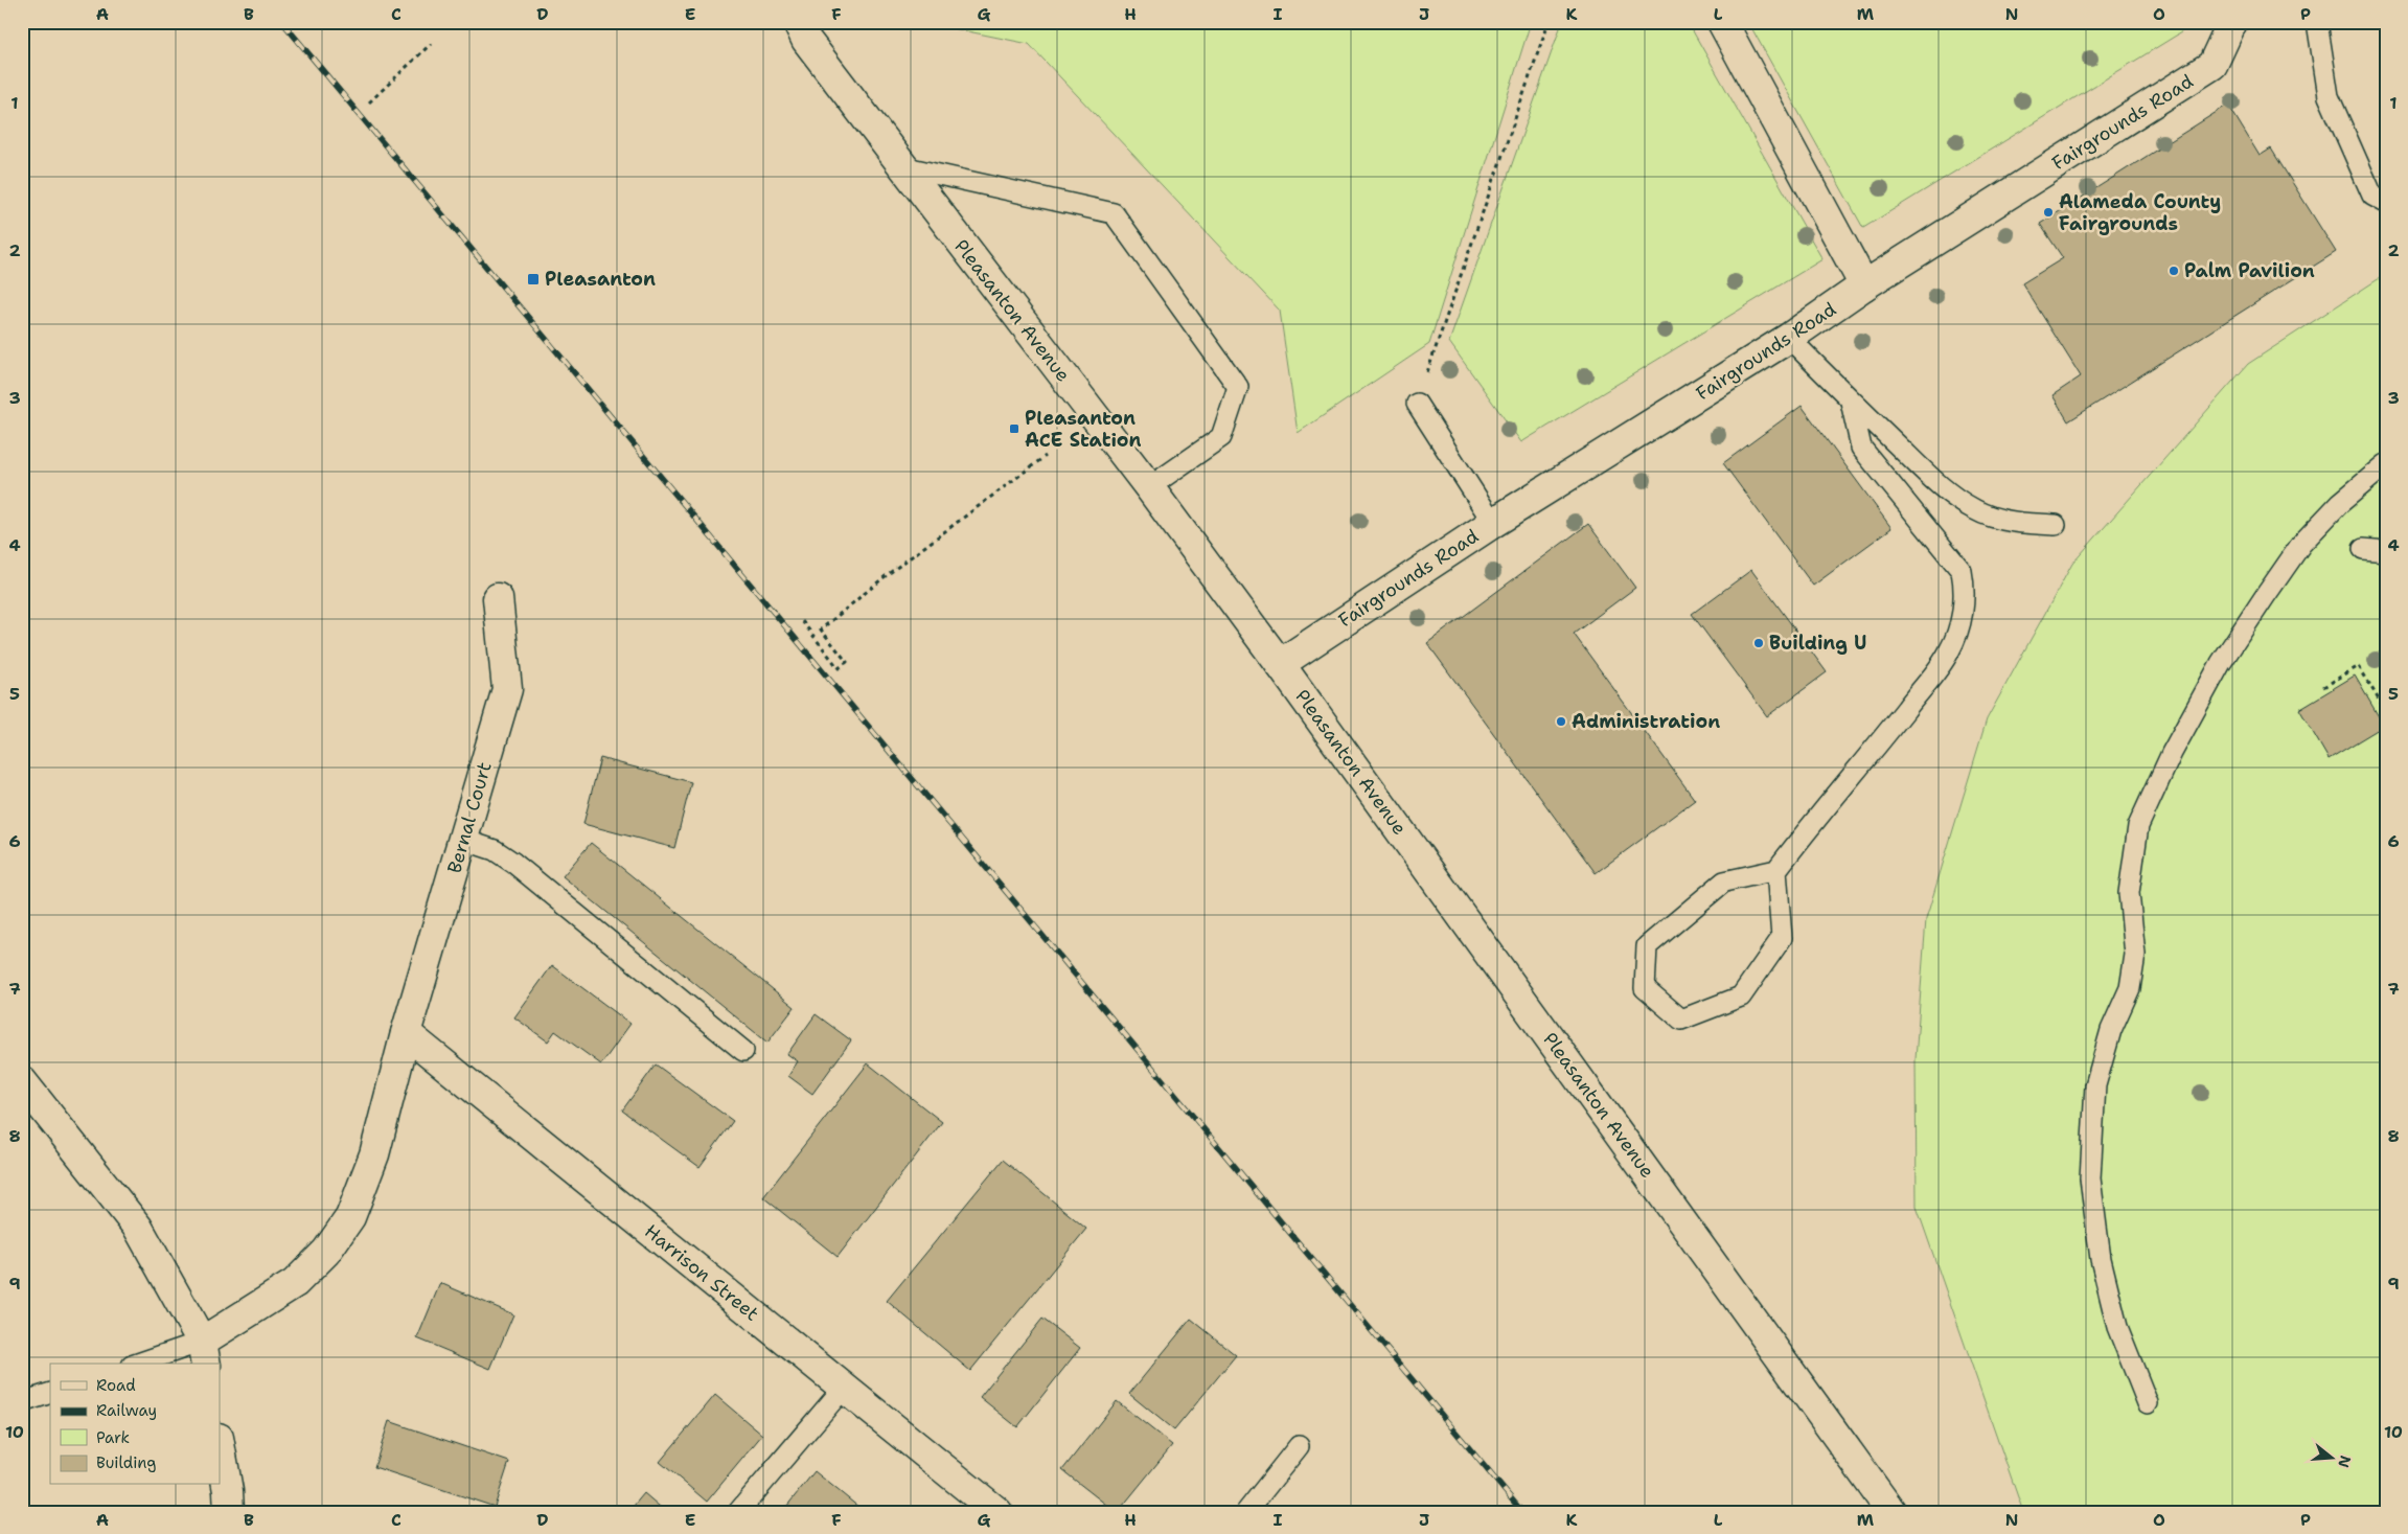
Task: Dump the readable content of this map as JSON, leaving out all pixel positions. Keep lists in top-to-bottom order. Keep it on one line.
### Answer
{"streets":{"street":["Fairgrounds Road","Pleasanton Avenue","Bernal Court","Harrison Street"]},"crossings":[["Fairgrounds Road","Pleasanton Avenue"],["Bernal Court","Harrison Street"]],"places":{"other":["Alameda County Fairgrounds","Palm Pavilion","Building U","Administration"],"transit":["Pleasanton","Pleasanton ACE Station"]},"legend":["Road","Railway","Park","Building"],"north":"right","grid":{"columns":["A","B","C","D","E","F","G","H","I","J","K","L","M","N","O","P"],"rows":["1","2","3","4","5","6","7","8","9","10"]}}
